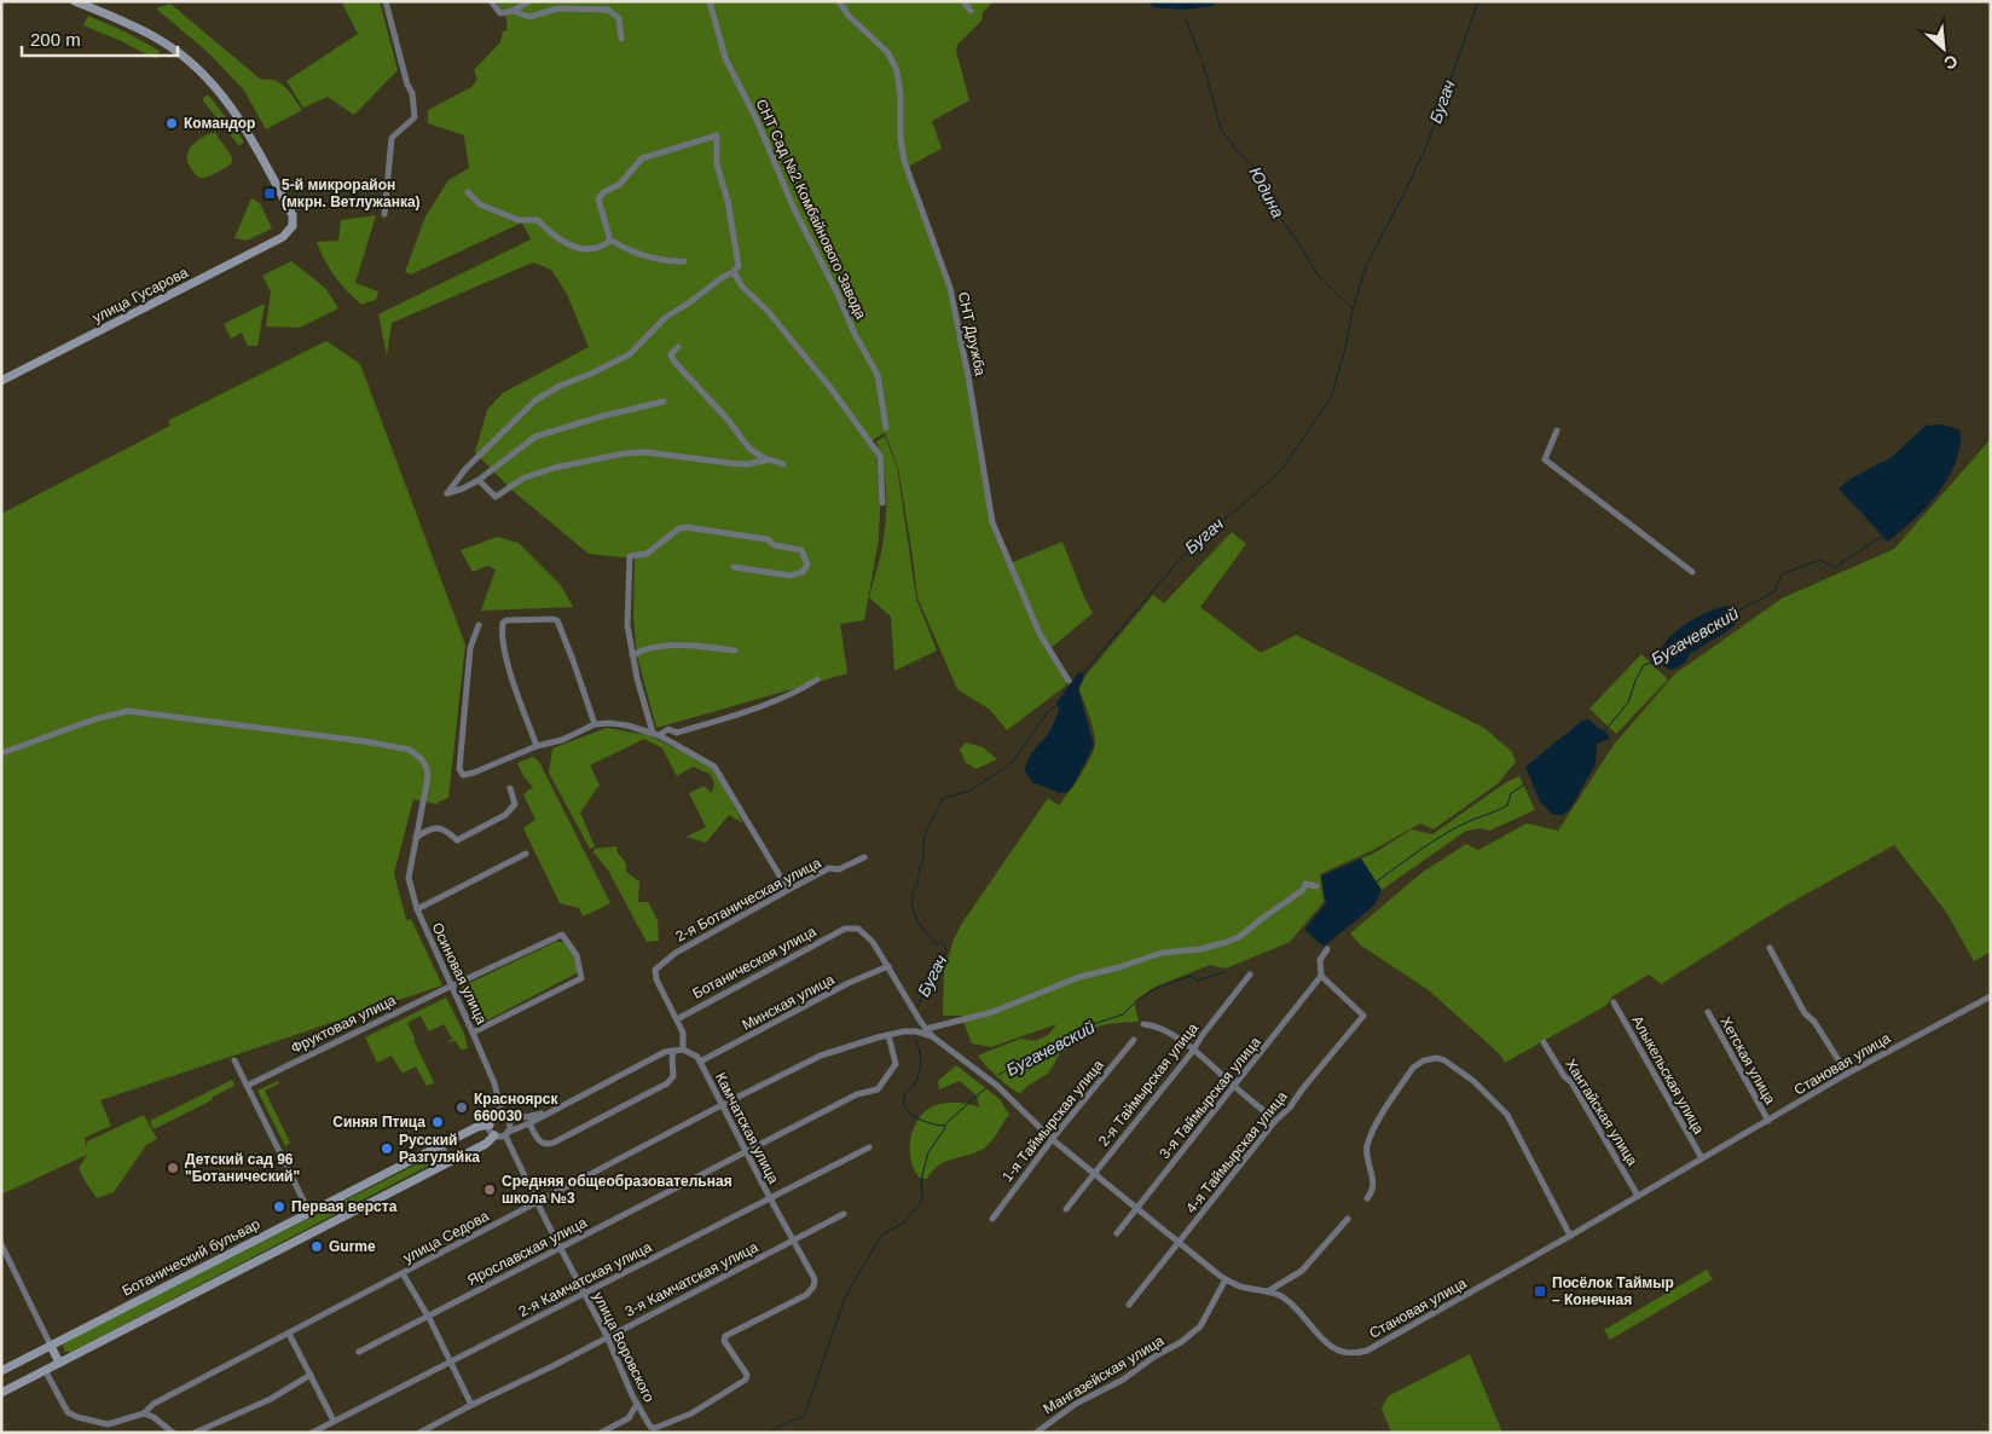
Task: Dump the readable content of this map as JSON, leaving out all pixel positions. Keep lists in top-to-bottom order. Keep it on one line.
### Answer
{"streets":{"street":["СНТ Сад №2 Комбайнового Завода","улица Гусарова","СНТ Дружба","2-я Ботаническая улица","Ботаническая улица","Осиновая улица","Минская улица","Фруктовая улица","Хетская улица","Становая улица","Алыкельская улица","2-я Таймырская улица","3-я Таймырская улица","Хантайская улица","1-я Таймырская улица","Камчатская улица","4-я Таймырская улица","улица Седова","Ярославская улица","Ботанический бульвар","2-я Камчатская улица","3-я Камчатская улица","улица Воровского","Мангазейская улица"]},"crossings":[["2-я Ботаническая улица","Ботаническая улица"],["Ботаническая улица","Становая улица"],["Осиновая улица","Фруктовая улица"],["Осиновая улица","Ботанический бульвар"],["Осиновая улица","улица Воровского"],["Минская улица","Становая улица"],["Минская улица","Камчатская улица"],["Хетская улица","Становая улица"],["Становая улица","Алыкельская улица"],["Становая улица","2-я Таймырская улица"],["Становая улица","3-я Таймырская улица"],["Становая улица","Хантайская улица"],["Становая улица","1-я Таймырская улица"],["Становая улица","4-я Таймырская улица"],["Становая улица","улица Седова"],["Становая улица","Мангазейская улица"],["3-я Таймырская улица","4-я Таймырская улица"],["Камчатская улица","улица Седова"],["Камчатская улица","Ярославская улица"],["Камчатская улица","2-я Камчатская улица"],["Камчатская улица","3-я Камчатская улица"],["Камчатская улица","улица Воровского"],["улица Седова","Ярославская улица"],["улица Седова","улица Воровского"],["Ярославская улица","улица Воровского"],["Ботанический бульвар","улица Воровского"],["2-я Камчатская улица","улица Воровского"],["3-я Камчатская улица","улица Воровского"]],"water":["Бугач","Юдина","Бугачевский"],"places":{"other":["Командор","Красноярск 660030","Синяя Птица","Русский Разгуляйка","Детский сад 96 \"Ботанический\"","Средняя общеобразовательная школа №3","Первая верста","Gurme"],"transit":["5-й микрорайон (мкрн. Ветлужанка)","Посёлок Таймыр – Конечная"]},"scale_bar":"200 m","north":"bottom right"}
